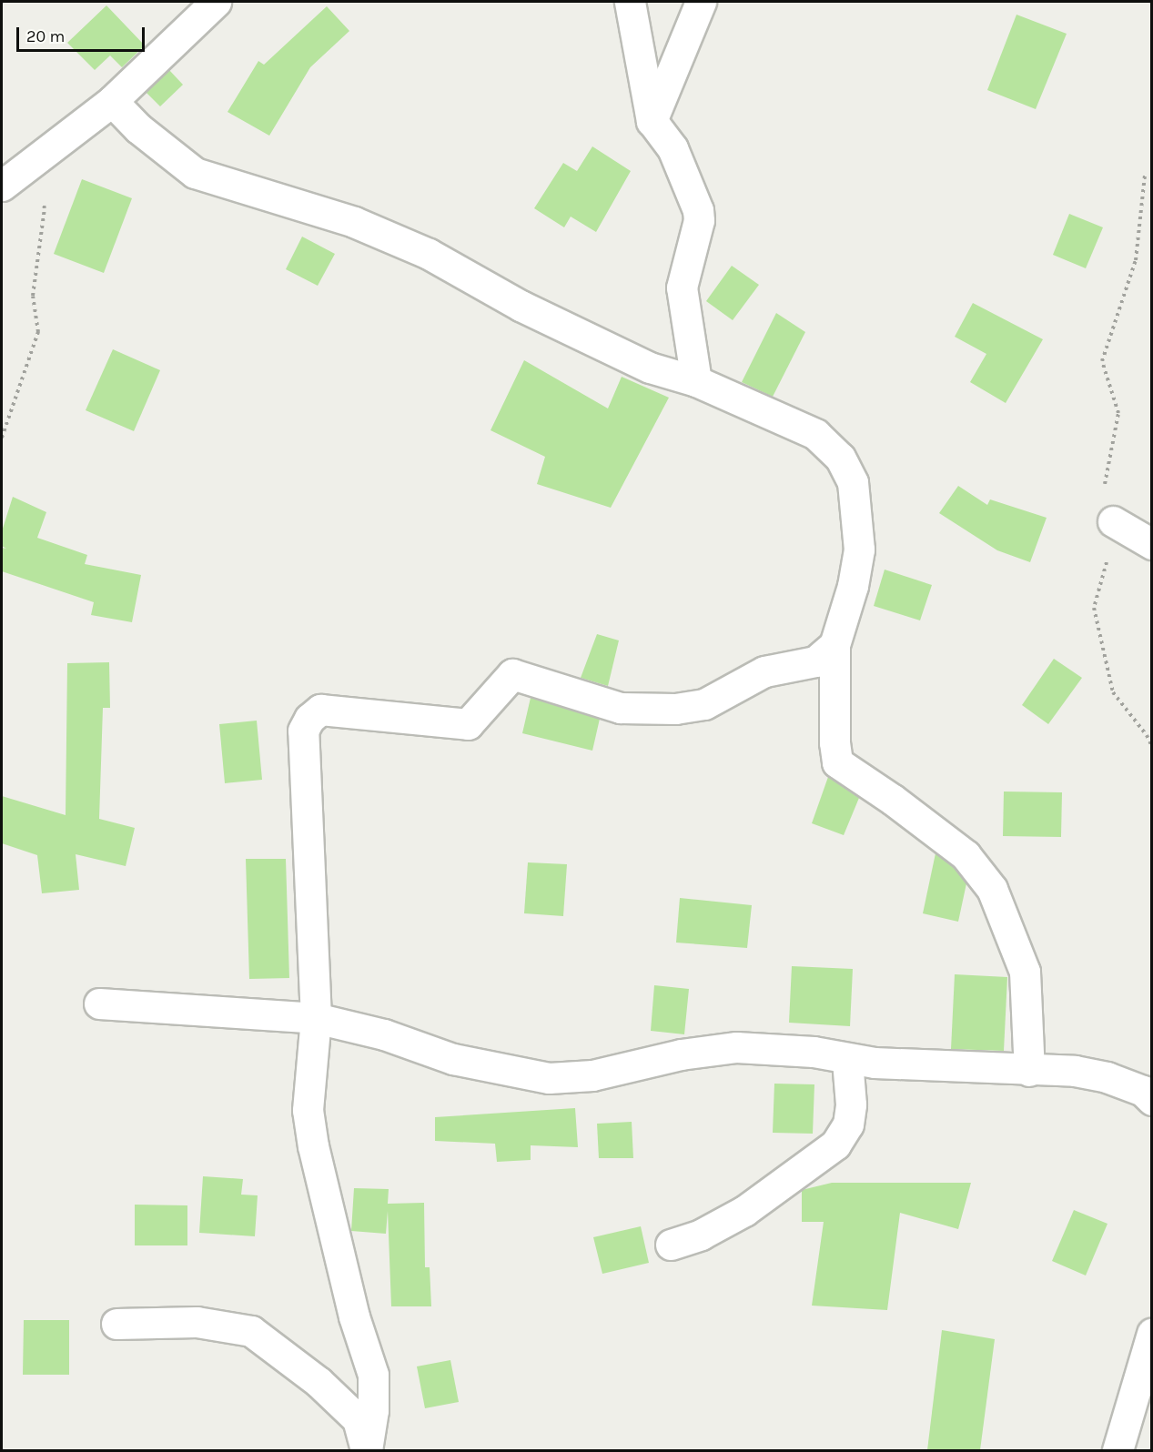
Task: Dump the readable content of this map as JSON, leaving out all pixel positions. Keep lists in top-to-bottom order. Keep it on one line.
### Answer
{"scale_bar":"20 m"}
